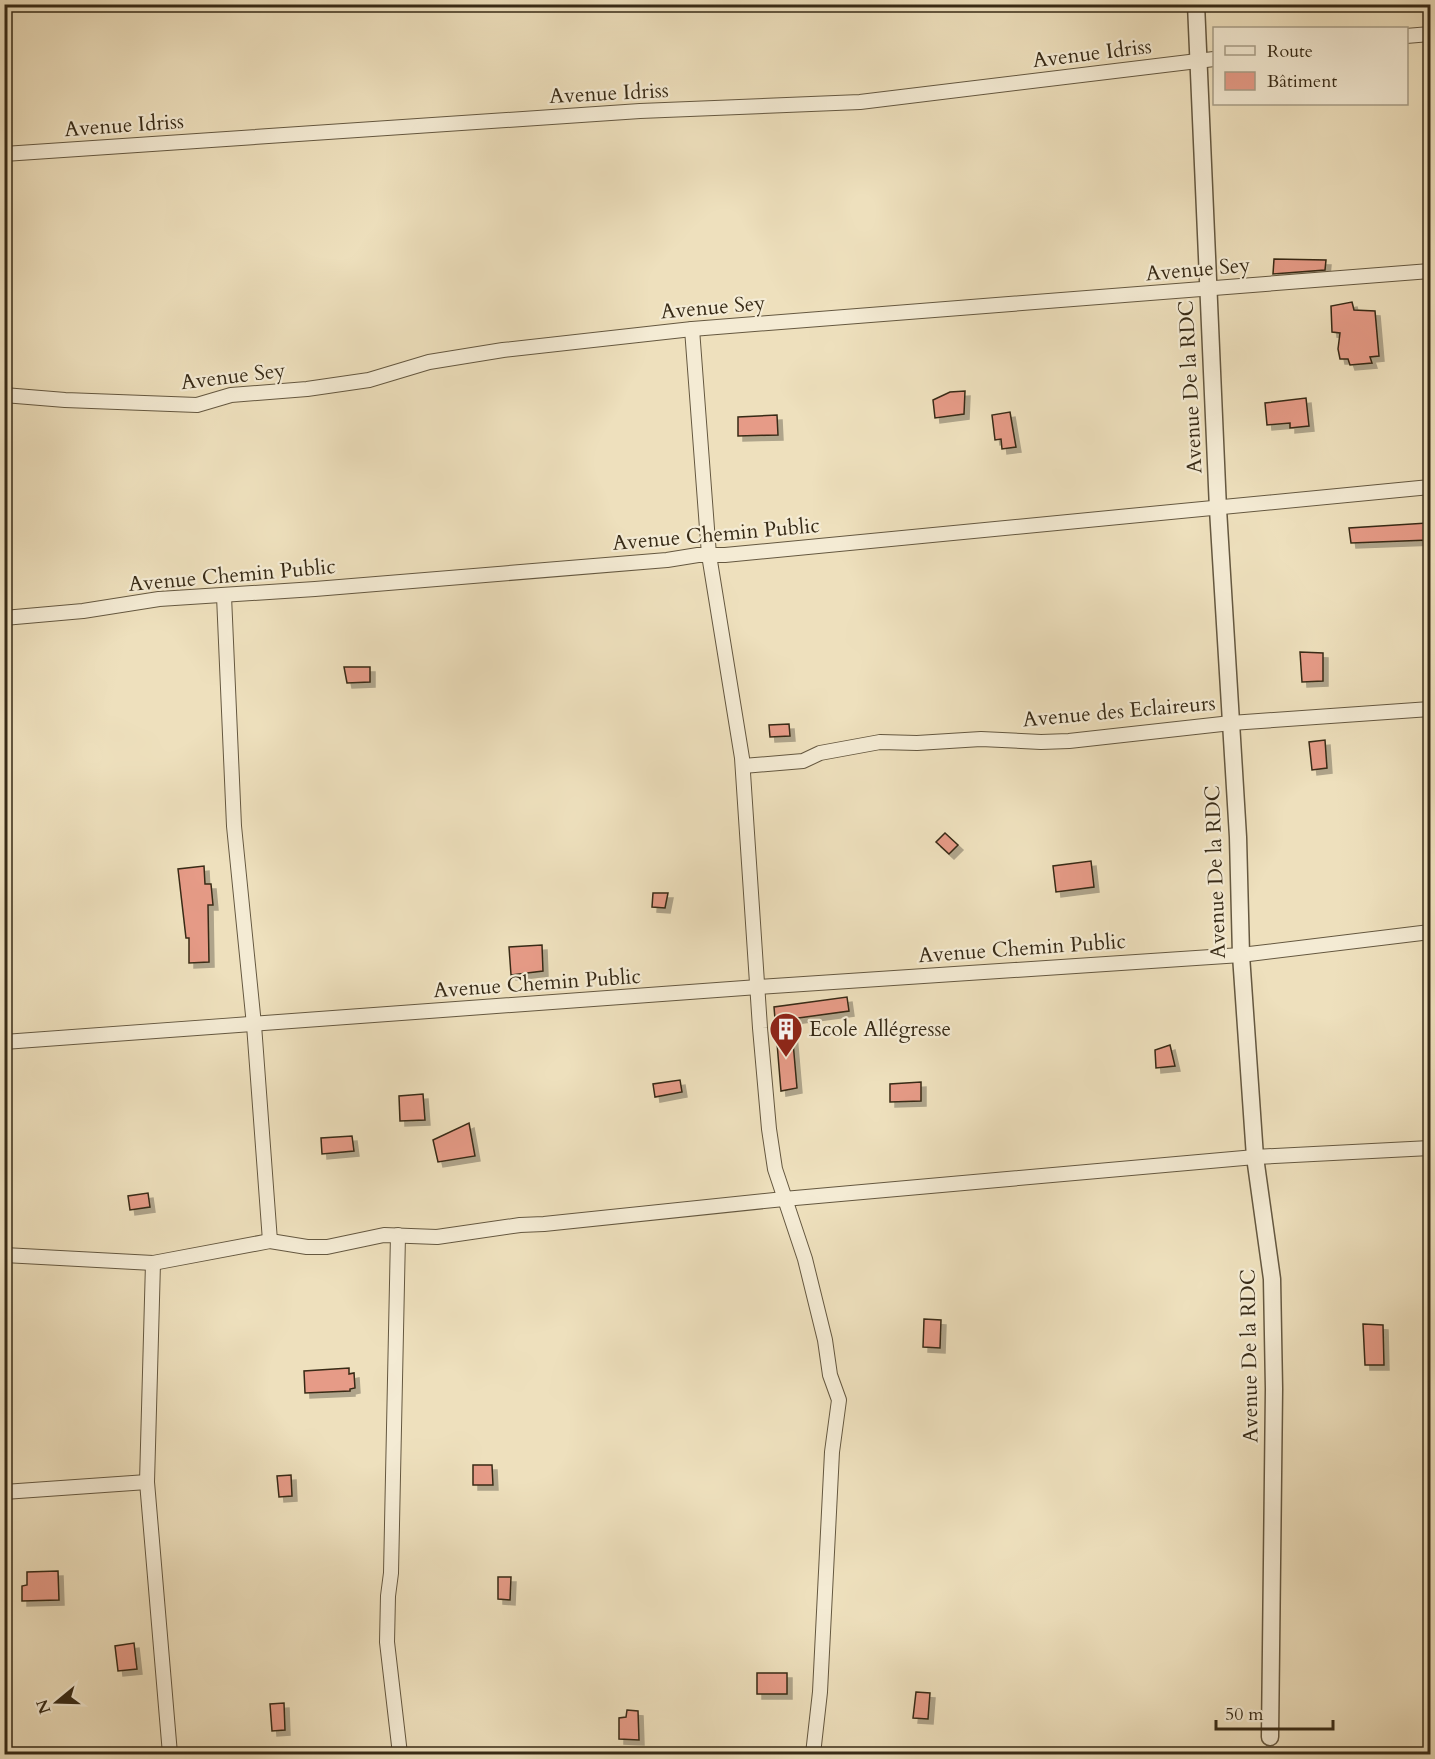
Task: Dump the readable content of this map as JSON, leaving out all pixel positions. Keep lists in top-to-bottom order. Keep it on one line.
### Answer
{"streets":{"street":["Avenue Idriss","Avenue Sey","Avenue De la RDC","Avenue Chemin Public","Avenue des Eclaireurs"]},"crossings":[["Avenue Idriss","Avenue De la RDC"],["Avenue Sey","Avenue De la RDC"],["Avenue De la RDC","Avenue Chemin Public"],["Avenue De la RDC","Avenue des Eclaireurs"]],"places":{"building":["Ecole Allégresse"]},"legend":["Route","Bâtiment"],"scale_bar":"50 m","north":"left"}
